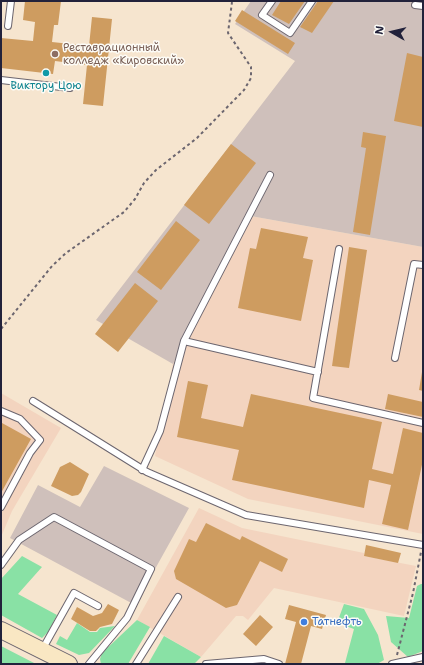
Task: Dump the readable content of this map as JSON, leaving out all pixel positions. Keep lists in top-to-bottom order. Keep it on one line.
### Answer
{"places":["Реставрационный колледж «Кировский»","Виктору Цою","Татнефть"],"north":"left"}
